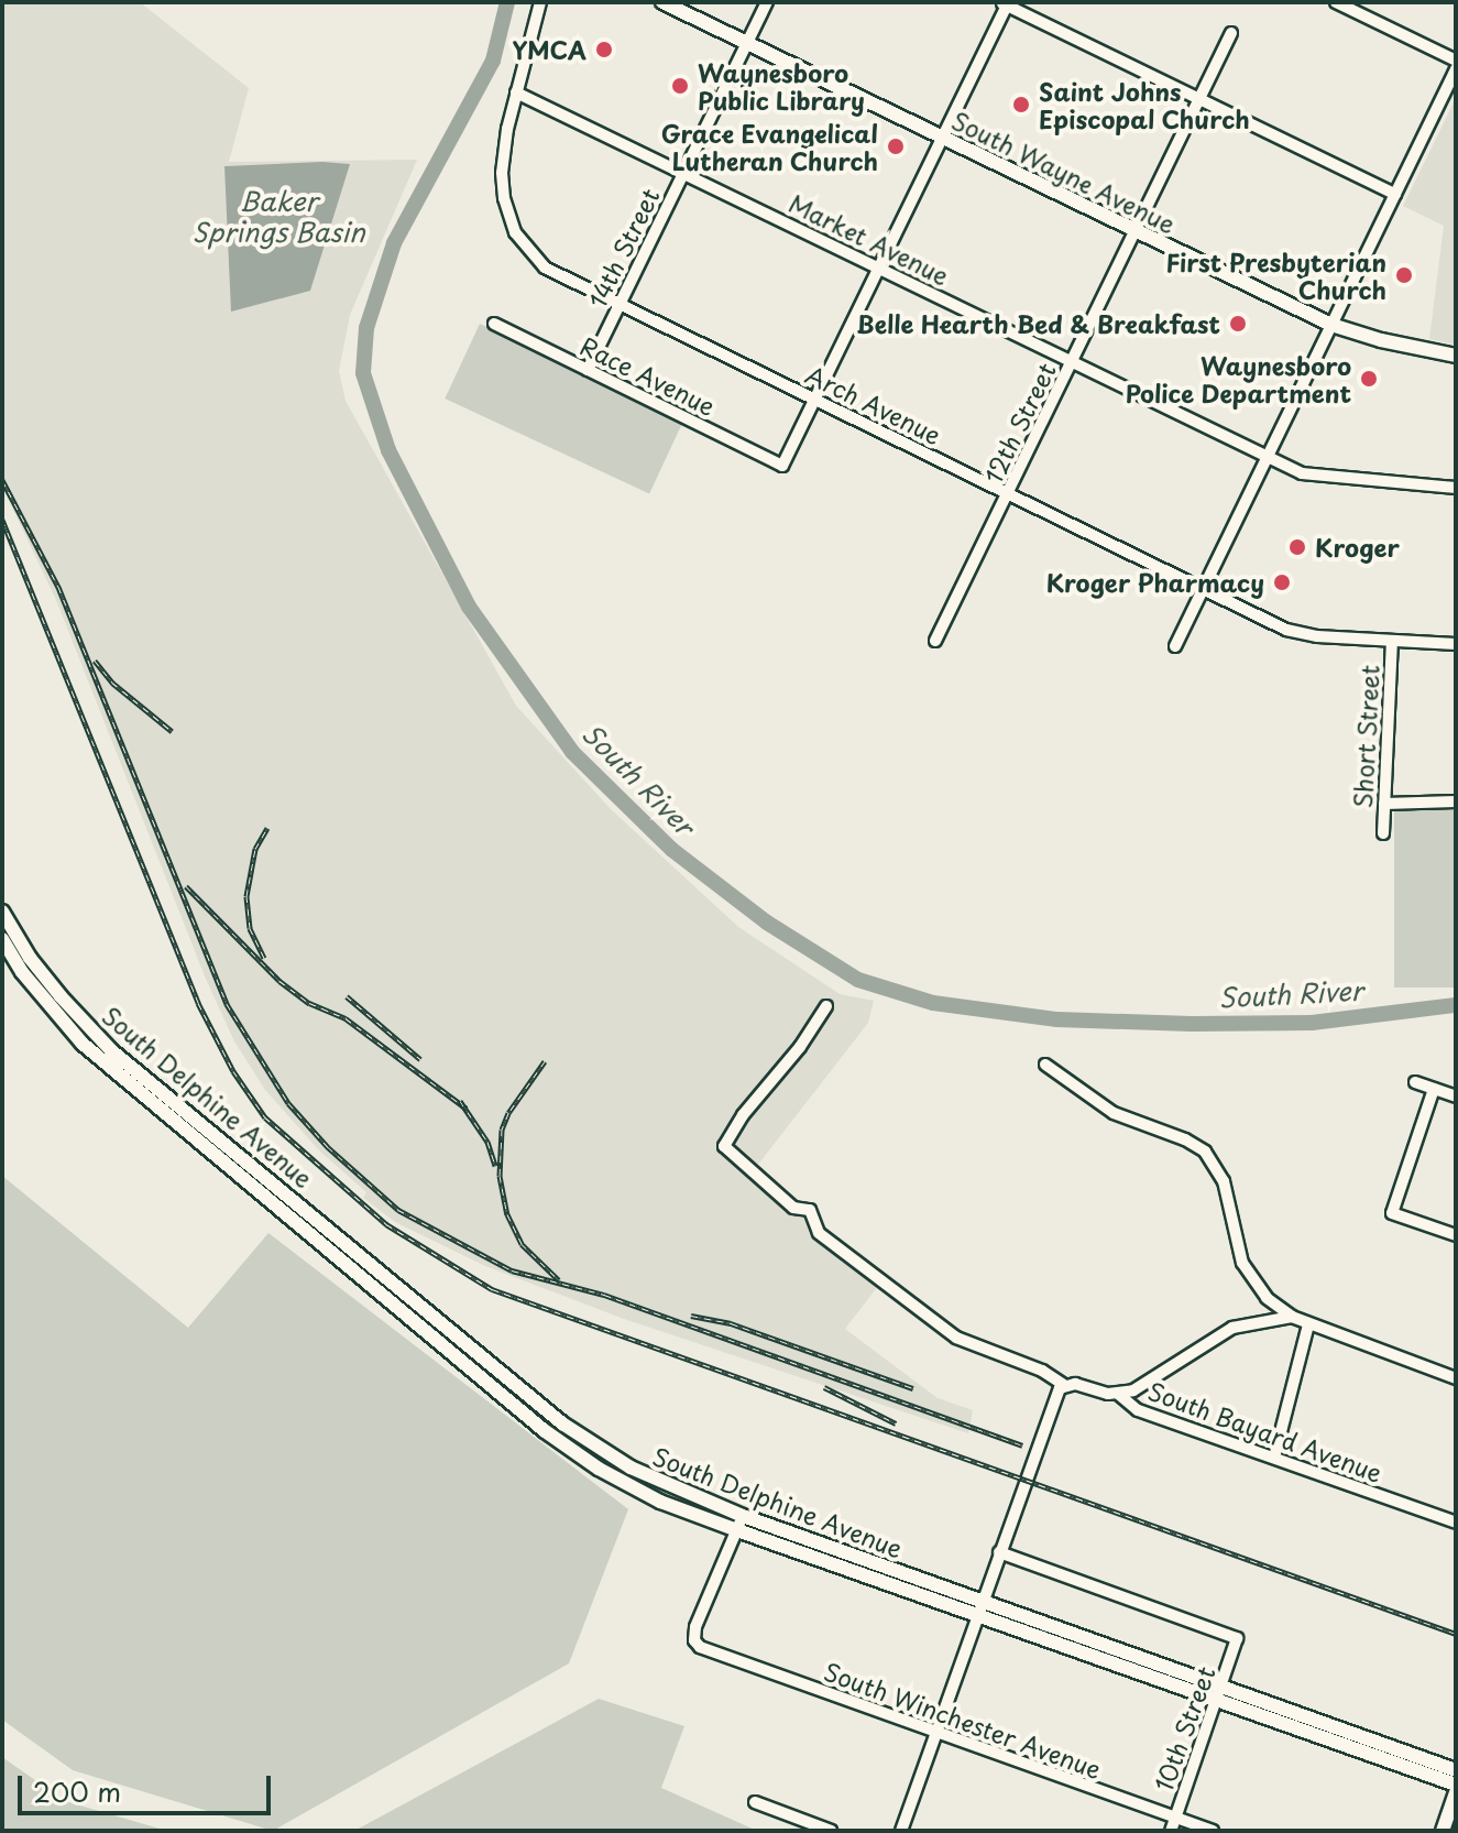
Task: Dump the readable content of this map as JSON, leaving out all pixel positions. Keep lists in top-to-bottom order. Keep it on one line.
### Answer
{"streets":{"main road":["South Wayne Avenue","South Delphine Avenue"],"street":["Market Avenue","14th Street","Race Avenue","Arch Avenue","12th Street","Short Street","South Bayard Avenue","South Winchester Avenue","10th Street"]},"crossings":[["South Wayne Avenue","14th Street"],["South Wayne Avenue","12th Street"],["Market Avenue","14th Street"],["Market Avenue","Arch Avenue"],["Market Avenue","12th Street"],["14th Street","Race Avenue"],["14th Street","Arch Avenue"],["Race Avenue","Arch Avenue"],["Arch Avenue","12th Street"],["Arch Avenue","Short Street"],["South Delphine Avenue","South Winchester Avenue"],["South Delphine Avenue","10th Street"],["South Winchester Avenue","10th Street"]],"water":["Baker Springs Basin","South River"],"places":["YMCA","Waynesboro Public Library","Saint Johns Episcopal Church","Grace Evangelical Lutheran Church","First Presbyterian Church","Belle Hearth Bed & Breakfast","Waynesboro Police Department","Kroger","Kroger Pharmacy"],"scale_bar":"200 m"}
